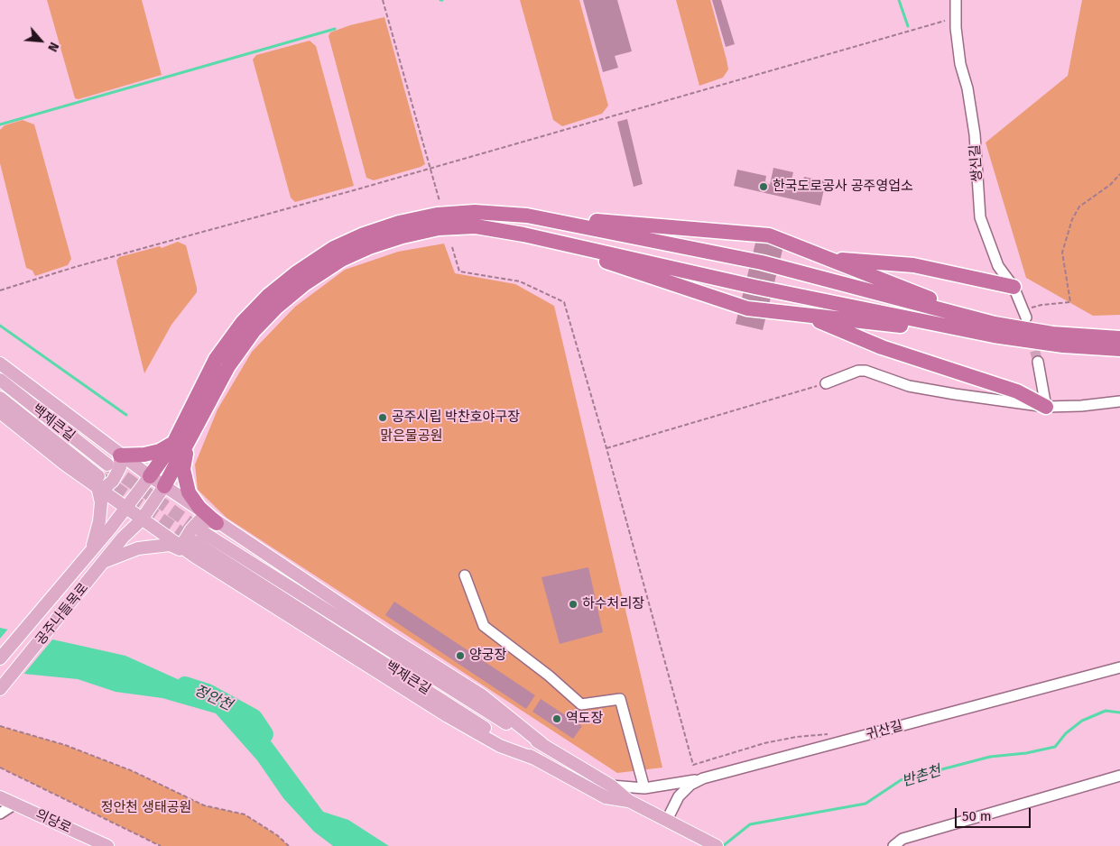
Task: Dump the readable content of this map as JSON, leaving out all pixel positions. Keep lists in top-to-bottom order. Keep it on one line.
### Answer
{"streets":{"main road":["백제큰길","공주나들목로","의당로"],"street":["쌍신길","귀산길"]},"crossings":[["백제큰길","귀산길"]],"water":["정안천","반촌천"],"parks":["맑은물공원","정안천 생태공원"],"places":["한국도로공사 공주영업소","공주시립 박찬호야구장","하수처리장","양궁장","역도장"],"scale_bar":"50 m","north":"bottom right"}
